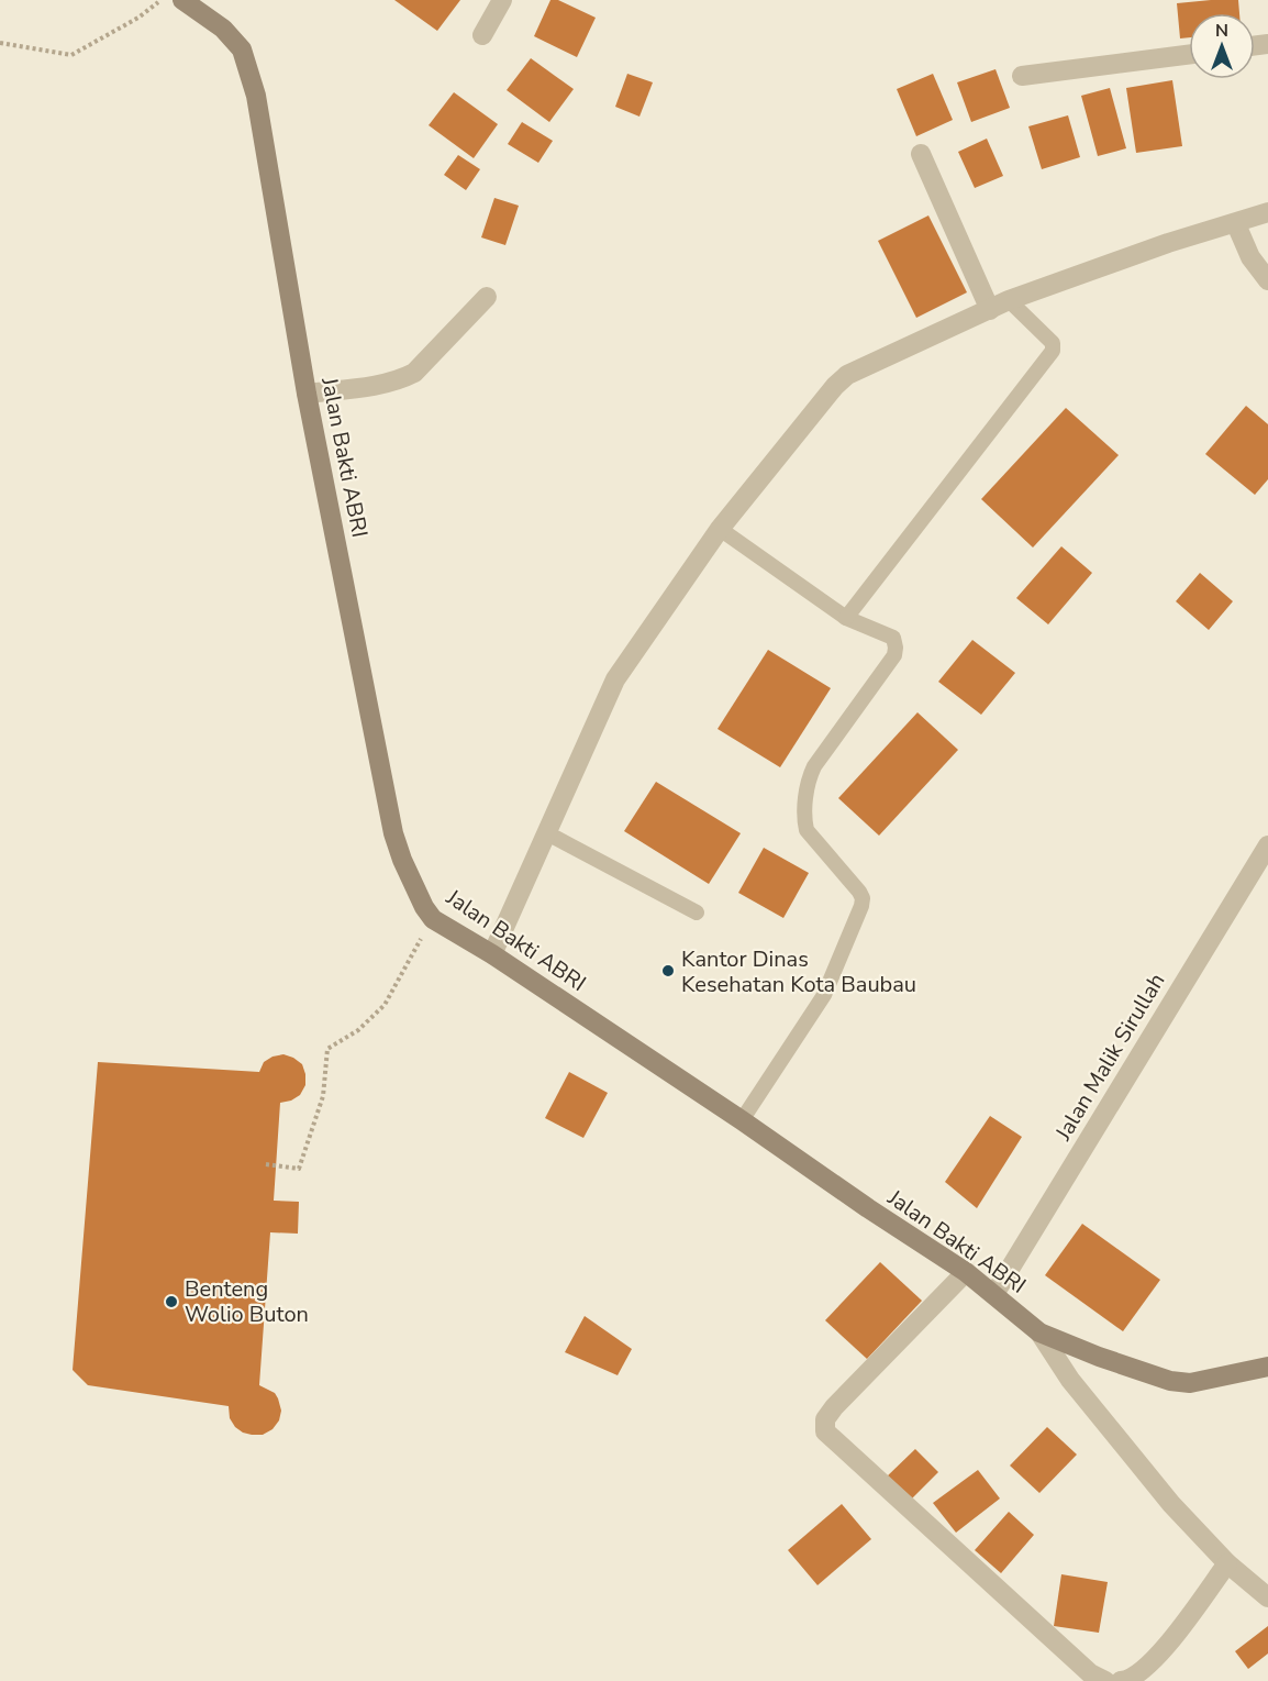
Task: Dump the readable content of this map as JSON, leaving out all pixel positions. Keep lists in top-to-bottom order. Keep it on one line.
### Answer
{"streets":{"street":["Jalan Bakti ABRI","Jalan Malik Sirullah"]},"crossings":[["Jalan Bakti ABRI","Jalan Malik Sirullah"]],"places":["Kantor Dinas Kesehatan Kota Baubau","Benteng Wolio Buton"],"north":"top"}
